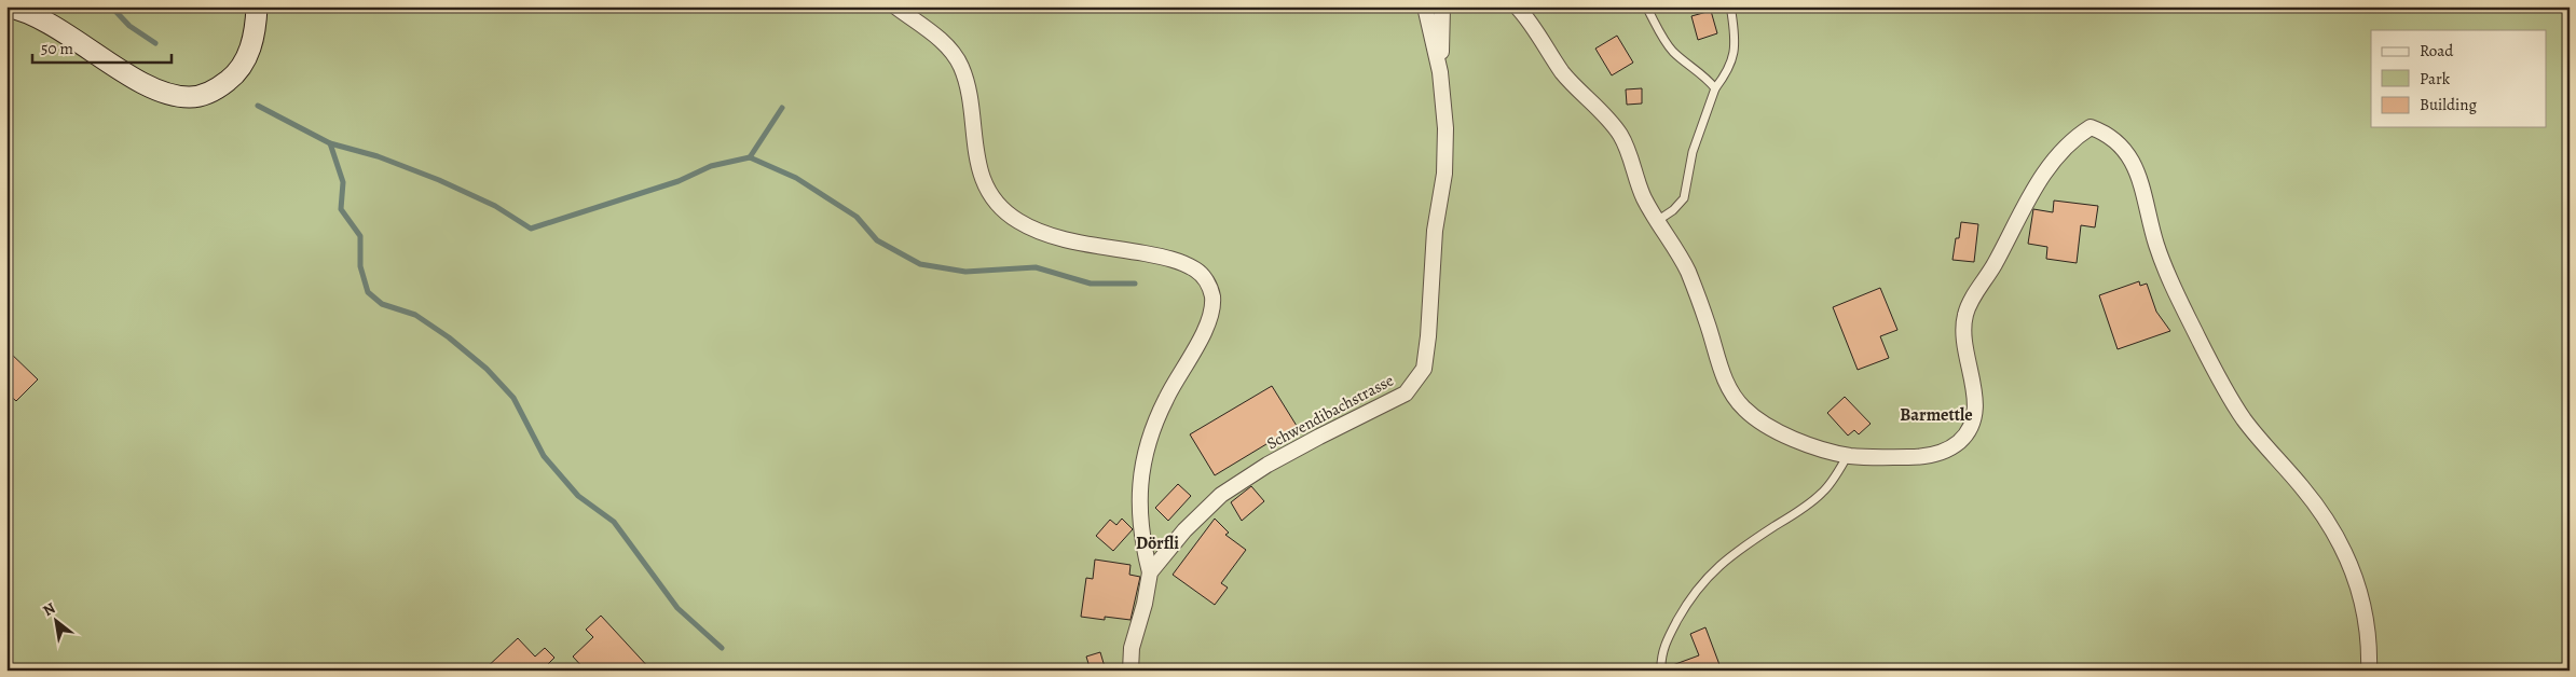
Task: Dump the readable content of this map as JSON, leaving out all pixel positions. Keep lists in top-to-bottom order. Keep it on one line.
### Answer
{"streets":{"street":["Schwendibachstrasse"]},"districts":["Barmettle","Dörfli"],"legend":["Road","Park","Building"],"scale_bar":"50 m","north":"top left"}
